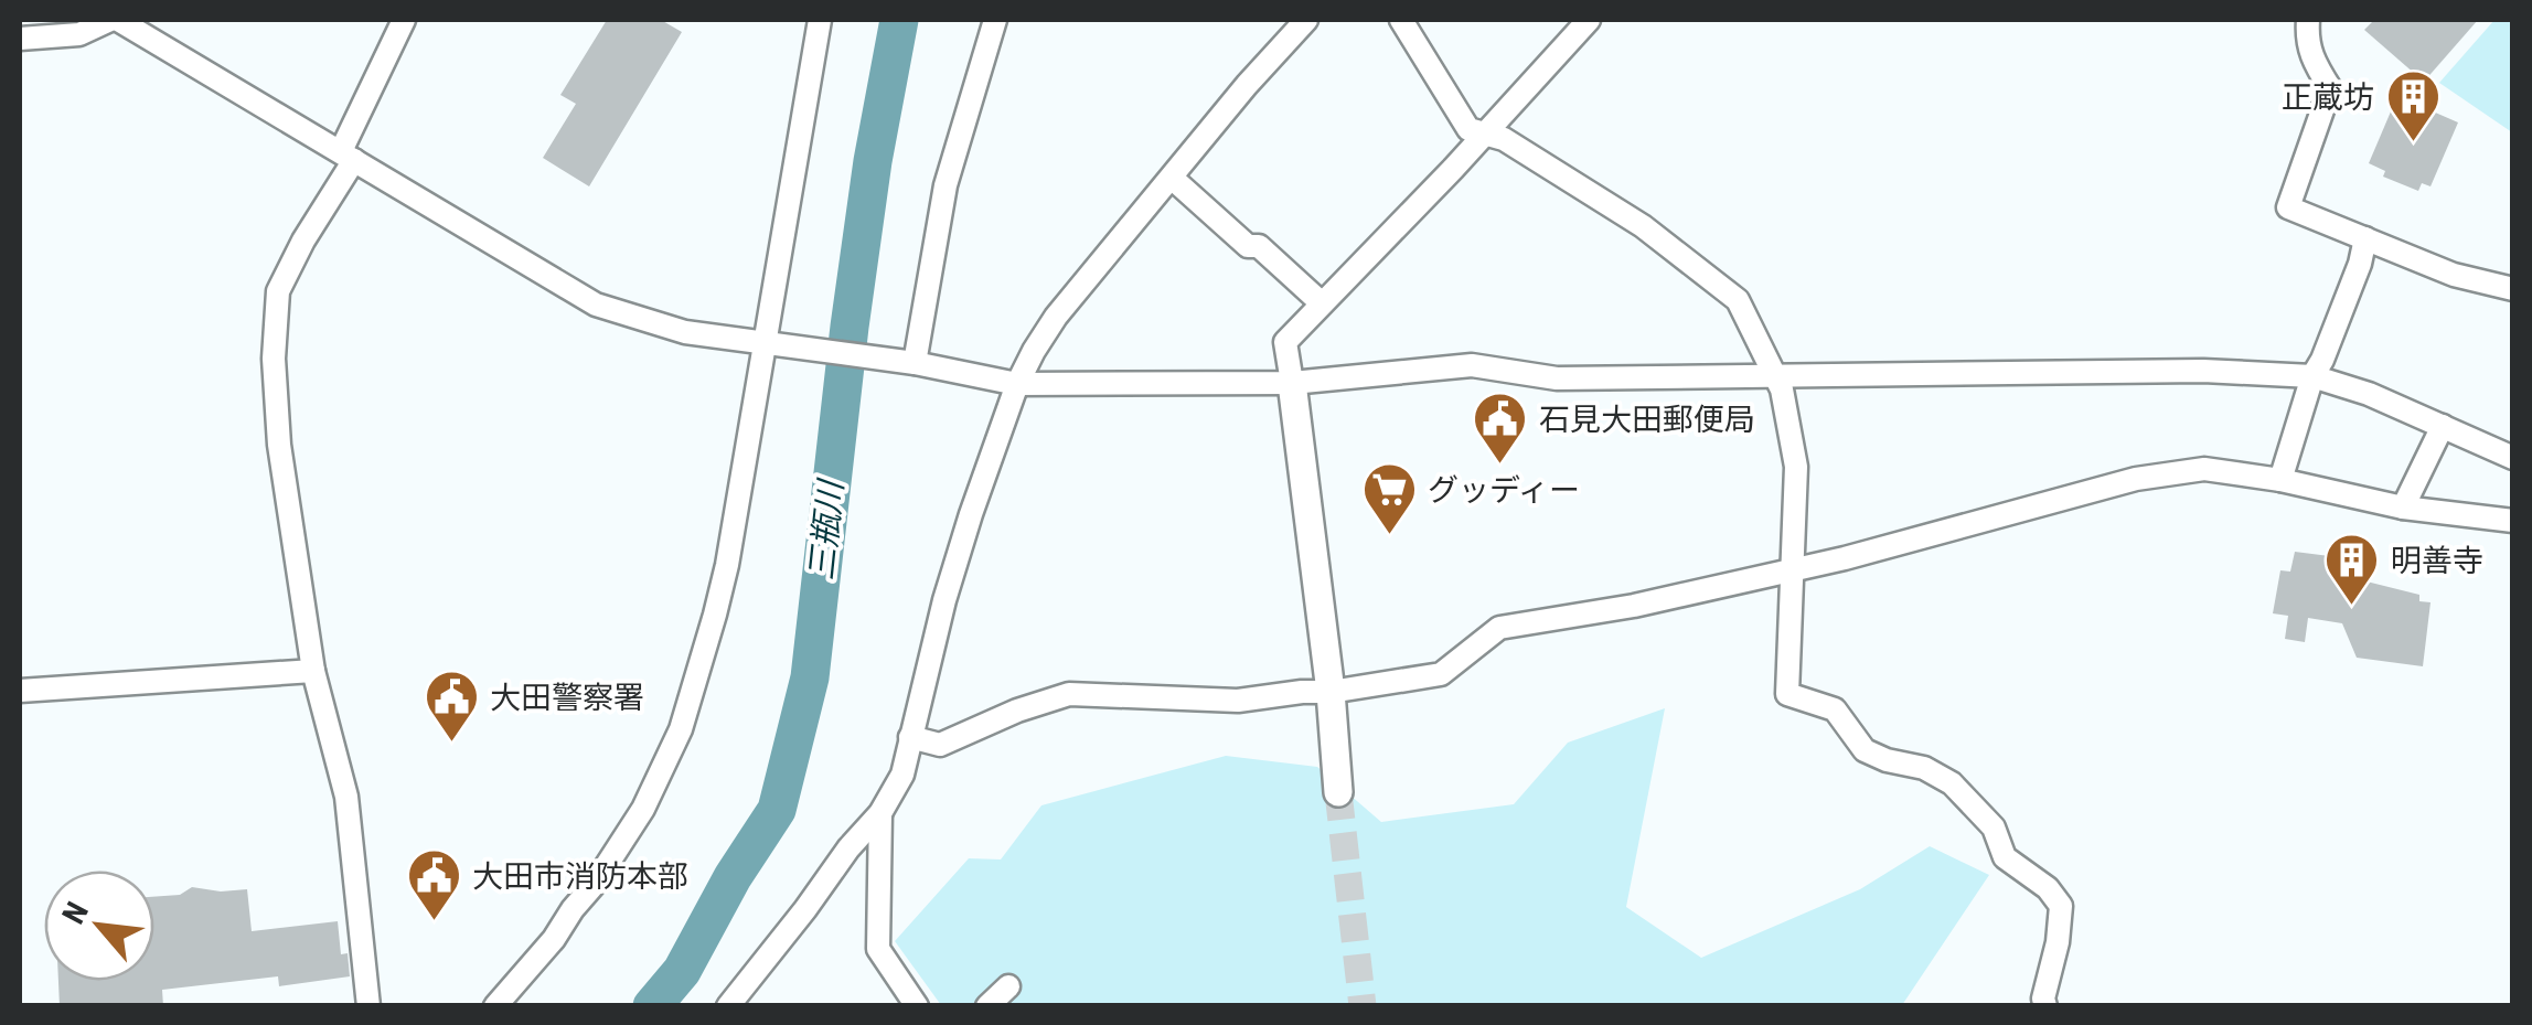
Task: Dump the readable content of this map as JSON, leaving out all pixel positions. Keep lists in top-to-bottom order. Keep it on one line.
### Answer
{"water":["三瓶川"],"places":{"building":["正蔵坊","明善寺"],"public building":["石見大田郵便局","大田警察署","大田市消防本部"],"supermarket":["グッディー"]},"north":"top left"}
